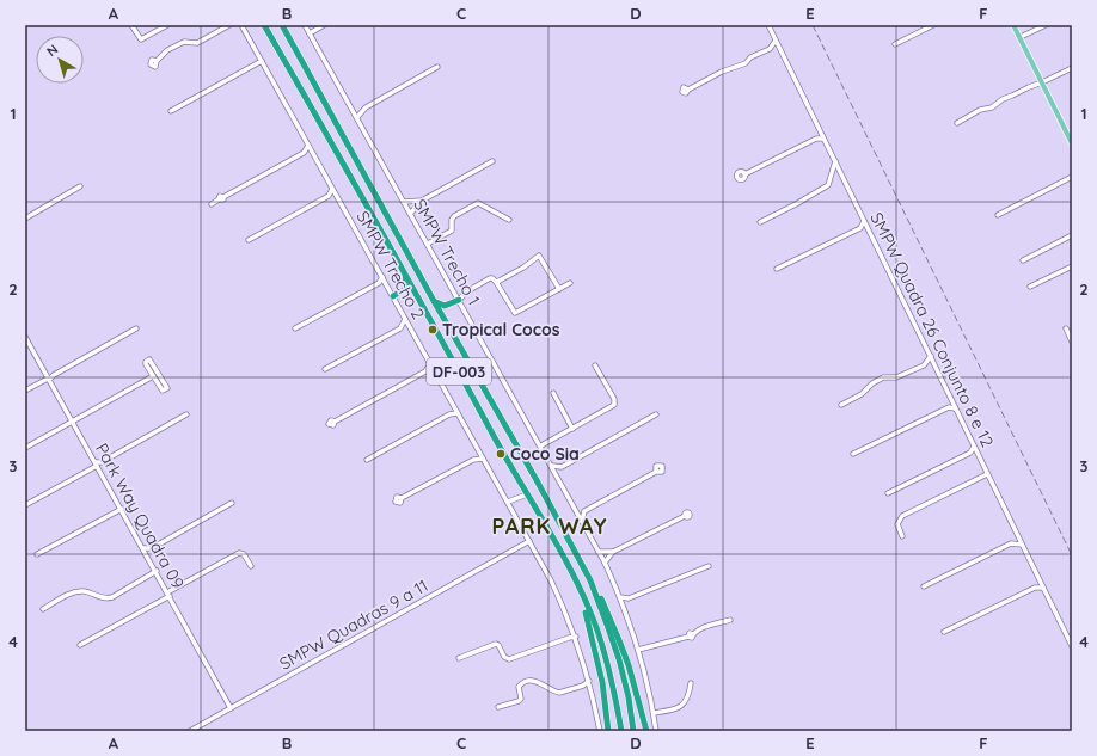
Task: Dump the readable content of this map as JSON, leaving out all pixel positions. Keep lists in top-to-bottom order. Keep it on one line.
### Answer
{"streets":{"highway":["DF-003"],"street":["SMPW Trecho 1","SMPW Trecho 2","SMPW Quadra 26 Conjunto 8 e 12","Park Way Quadra 09","SMPW Quadras 9 a 11"]},"crossings":[["SMPW Trecho 2","SMPW Quadras 9 a 11"],["Park Way Quadra 09","SMPW Quadras 9 a 11"]],"districts":["PARK WAY"],"places":["Tropical Cocos","Coco Sia"],"north":"top left","grid":{"columns":["A","B","C","D","E","F"],"rows":["1","2","3","4"]}}
